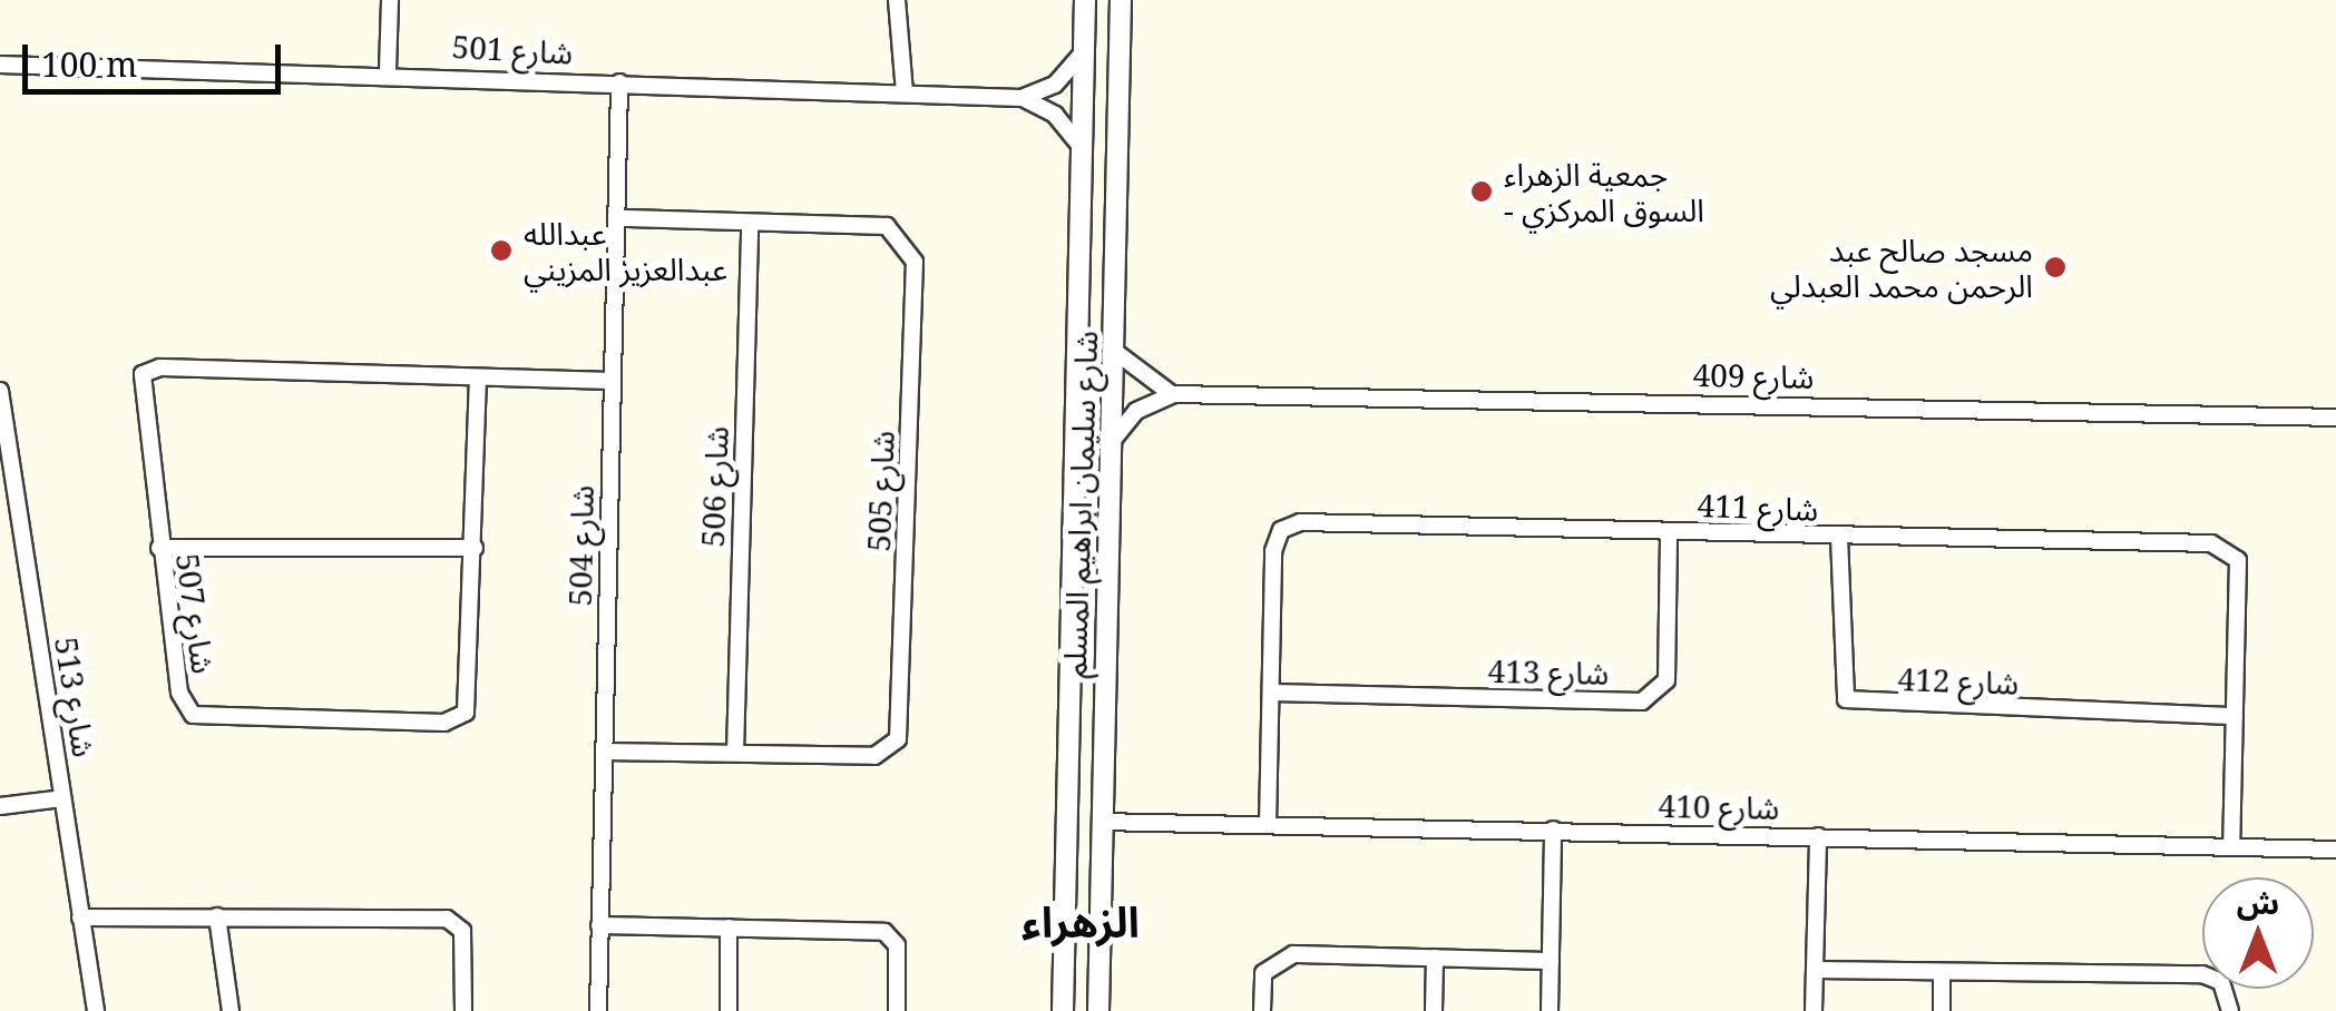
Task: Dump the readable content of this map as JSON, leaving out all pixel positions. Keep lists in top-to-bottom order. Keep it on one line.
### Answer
{"streets":{"street":["شارع 501","شارع 409","شارع 506","شارع 505","شارع سليمان ابراهيم المسلم","شارع 411","شارع 504","شارع 507","شارع 413","شارع 412","شارع 513","شارع 410"]},"crossings":[["شارع 501","شارع 504"],["شارع 506","شارع 505"],["شارع 505","شارع 504"],["شارع سليمان ابراهيم المسلم","شارع 410"],["شارع 411","شارع 413"],["شارع 411","شارع 412"],["شارع 411","شارع 410"],["شارع 504","شارع 507"]],"districts":["الزهراء"],"places":["جمعية الزهراء - السوق المركزي","عبدالله عبدالعزيز المزيني","مسجد صالح عبد الرحمن محمد العبدلي"],"scale_bar":"100 m","north":"top"}
